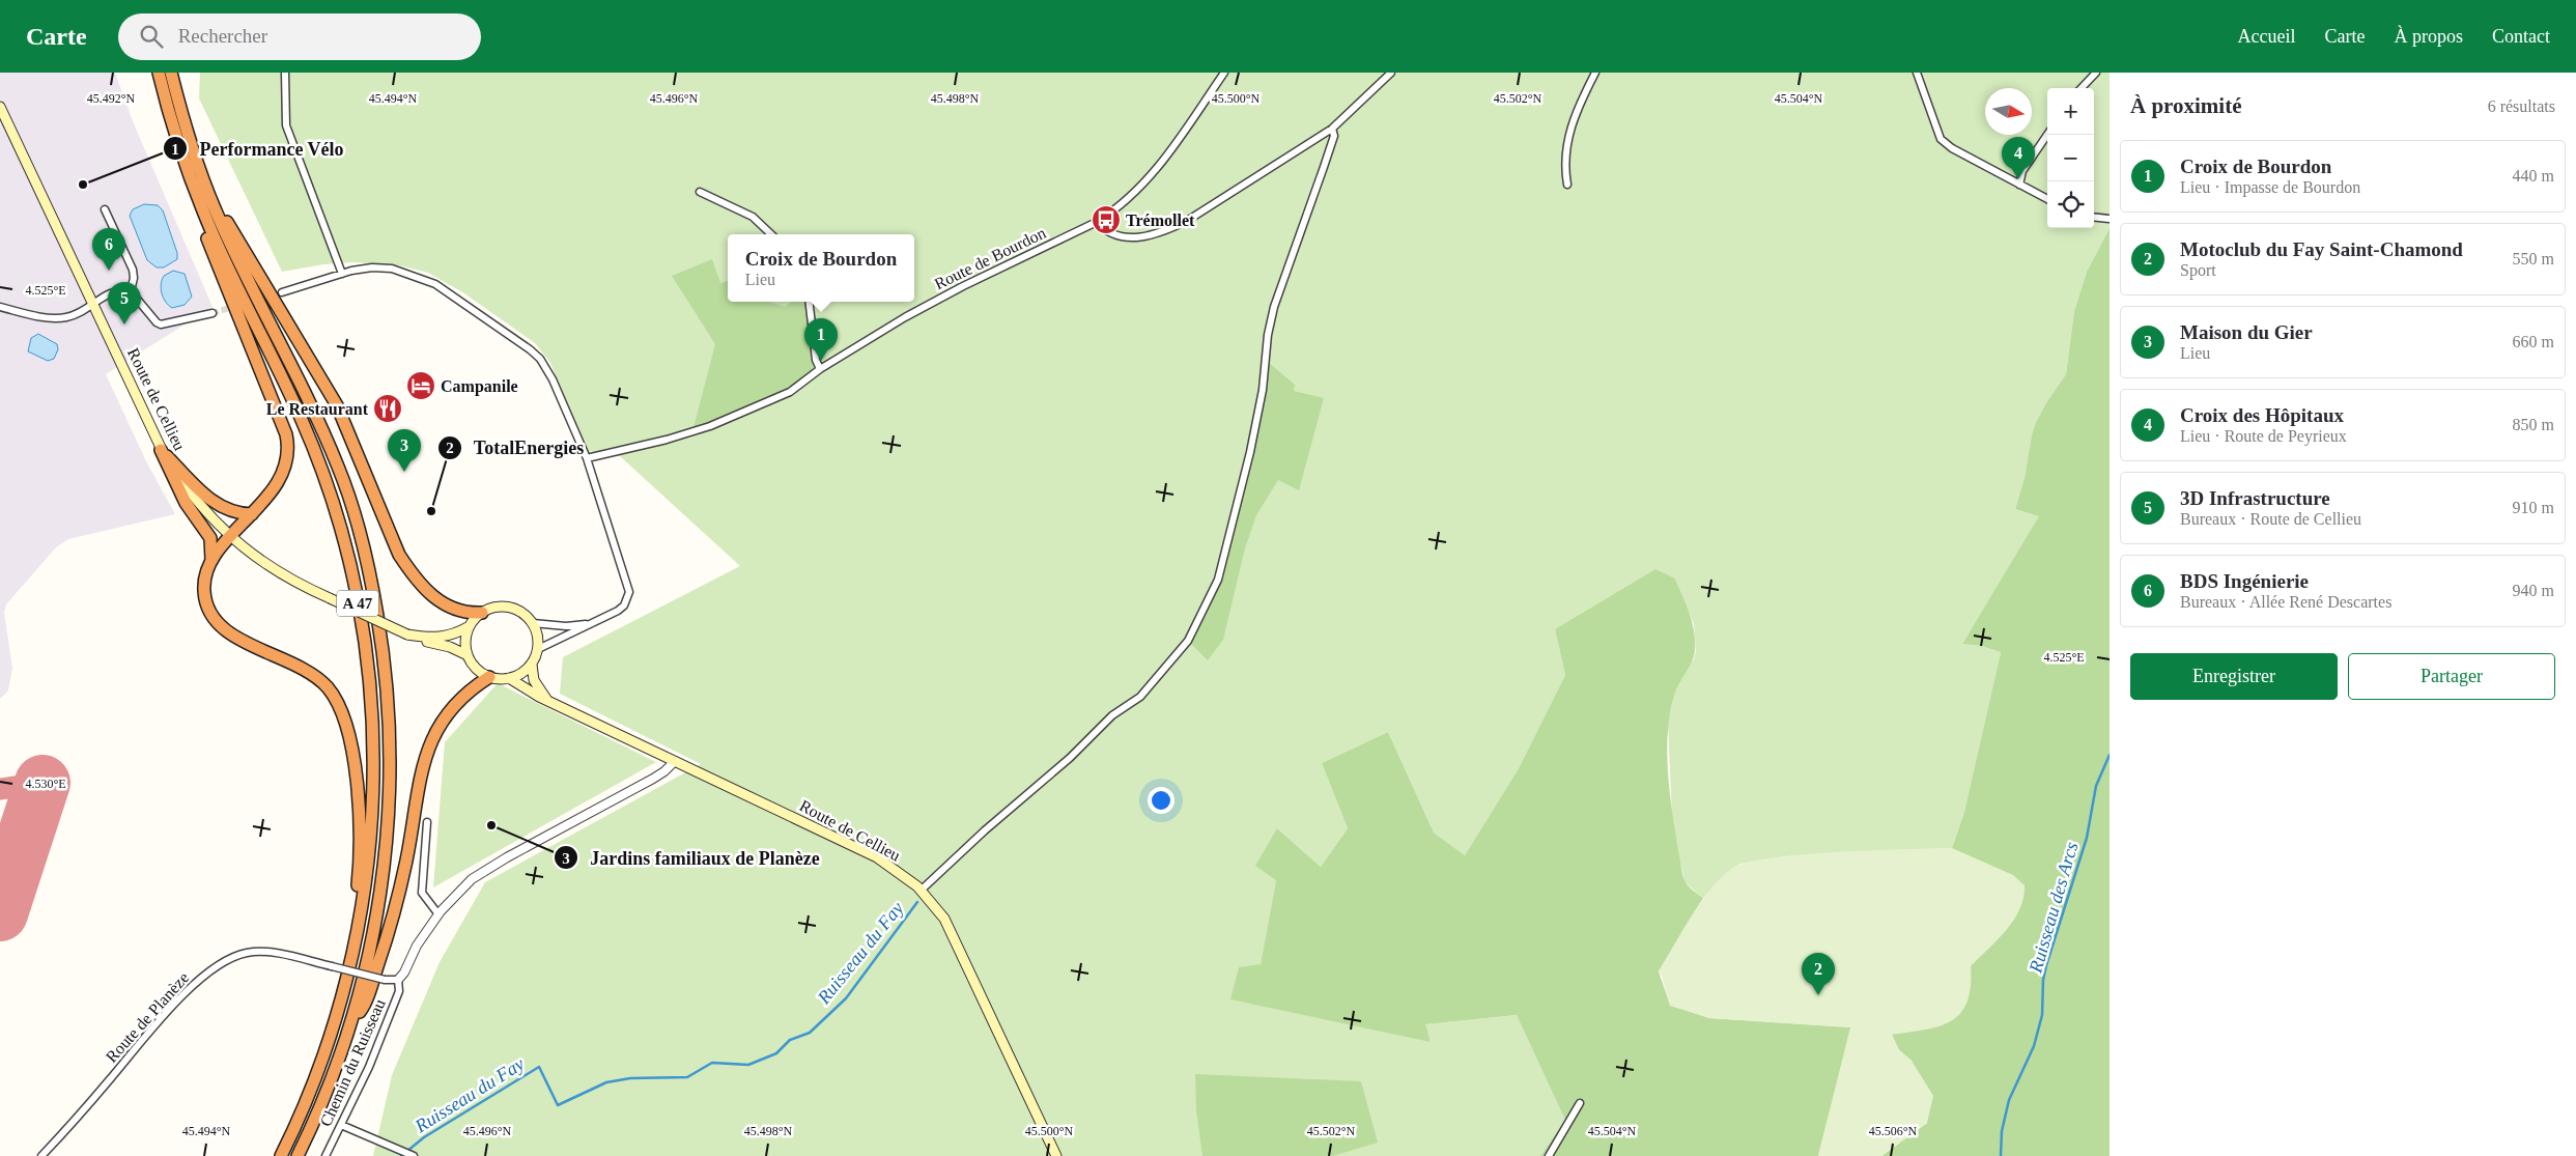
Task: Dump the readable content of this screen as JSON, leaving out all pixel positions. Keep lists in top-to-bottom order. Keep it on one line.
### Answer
{"streets":{"highway":["A 47"],"main road":["Route de Cellieu"],"street":["Route de Bourdon","Route de Planèze","Chemin du Ruisseau"]},"crossings":[["Route de Planèze","Chemin du Ruisseau"]],"water":["Ruisseau des Arcs","Ruisseau du Fay"],"places":{"other":["Performance Vélo","TotalEnergies","Jardins familiaux de Planèze"],"bus stop":["Trémollet"],"hotel":["Campanile"],"restaurant":["Le Restaurant"]},"north":"right","page":{"header":"Carte","search":"Rechercher","nav":["Accueil","Carte","À propos","Contact"],"heading":["À proximité","6 résultats"],"map_buttons":["+","−"],"pins":["4","6","5","1","3","2"],"list":[{"mark":"1","name":"Croix de Bourdon","note":"Lieu · Impasse de Bourdon","value":"440 m"},{"mark":"2","name":"Motoclub du Fay Saint-Chamond","note":"Sport","value":"550 m"},{"mark":"3","name":"Maison du Gier","note":"Lieu","value":"660 m"},{"mark":"4","name":"Croix des Hôpitaux","note":"Lieu · Route de Peyrieux","value":"850 m"},{"mark":"5","name":"3D Infrastructure","note":"Bureaux · Route de Cellieu","value":"910 m"},{"mark":"6","name":"BDS Ingénierie","note":"Bureaux · Allée René Descartes","value":"940 m"}],"popup":["Croix de Bourdon","Lieu"],"buttons":["Enregistrer","Partager"]},"coordinates":["45.494°N","45.496°N","45.498°N","45.502°N","45.492°N","45.500°N","45.504°N","4.525°E","4.530°E","45.506°N"]}
